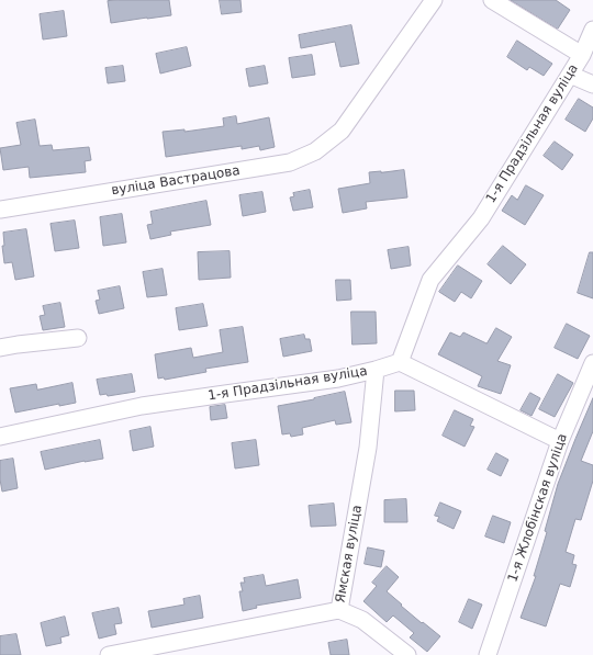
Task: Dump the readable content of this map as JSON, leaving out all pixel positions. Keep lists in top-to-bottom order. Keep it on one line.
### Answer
{"streets":{"street":["1-я Прадзільная вуліца","вуліца Вастрацова","1-я Жлобінская вуліца","Ямская вуліца"]},"crossings":[["1-я Прадзільная вуліца","Ямская вуліца"]]}
